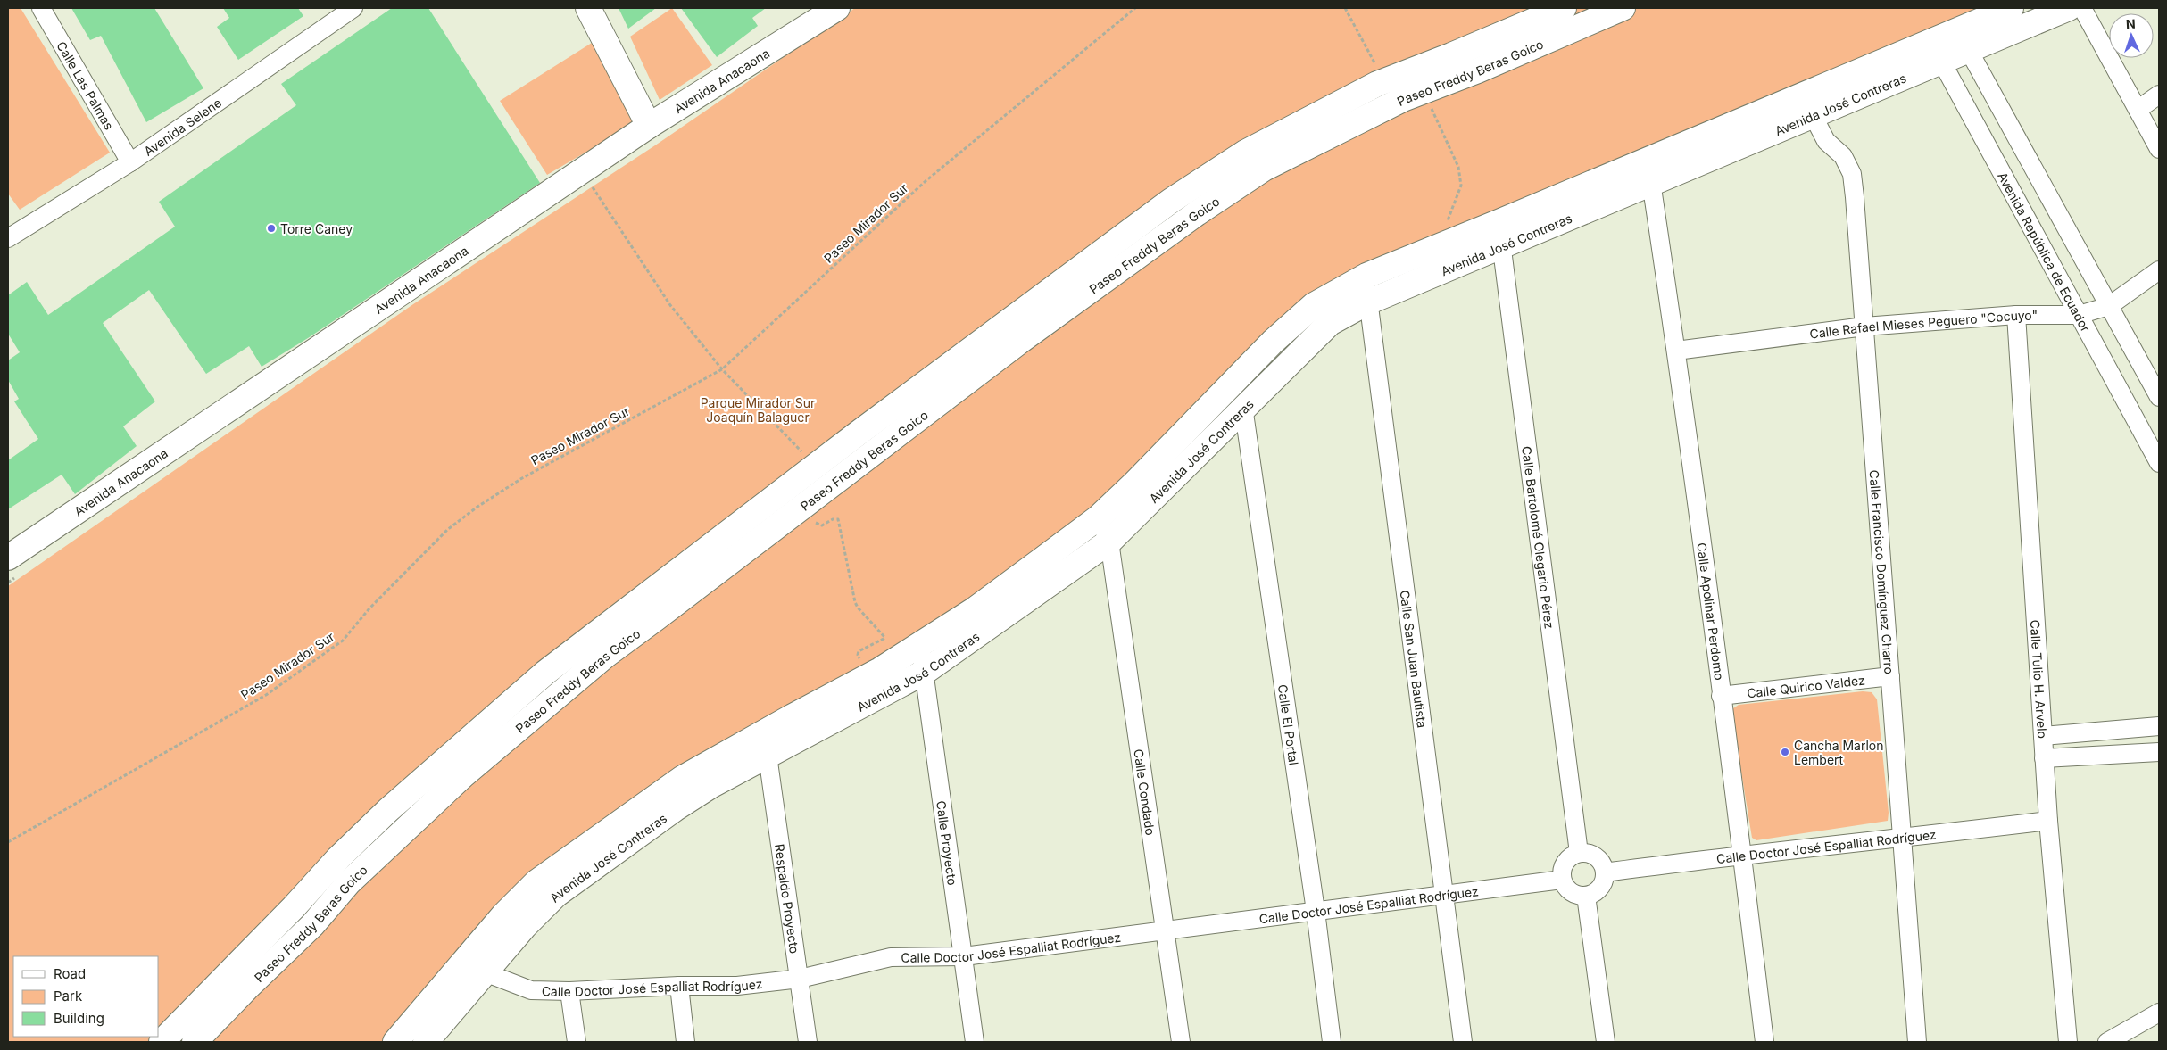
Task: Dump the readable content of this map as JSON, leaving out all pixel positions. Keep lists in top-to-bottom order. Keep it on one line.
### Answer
{"streets":{"main road":["Paseo Freddy Beras Goico","Avenida Anacaona","Avenida José Contreras"],"street":["Calle Las Palmas","Avenida Selene","Avenida República de Ecuador","Calle Rafael Mieses Peguero \"Cocuyo\"","Calle Bartolomé Olegario Pérez","Calle Francisco Domínguez Charro","Calle Apolinar Perdomo","Calle San Juan Bautista","Calle Tulio H. Arvelo","Calle Quirico Valdez","Calle El Portal","Calle Condado","Calle Proyecto","Calle Doctor José Espalliat Rodríguez","Respaldo Proyecto"],"path":["Paseo Mirador Sur"]},"crossings":[["Calle Las Palmas","Avenida Selene"],["Avenida José Contreras","Avenida República de Ecuador"],["Avenida José Contreras","Calle Bartolomé Olegario Pérez"],["Avenida José Contreras","Calle Francisco Domínguez Charro"],["Avenida José Contreras","Calle Apolinar Perdomo"],["Avenida José Contreras","Calle San Juan Bautista"],["Avenida José Contreras","Calle El Portal"],["Avenida José Contreras","Calle Condado"],["Avenida José Contreras","Calle Proyecto"],["Avenida José Contreras","Calle Doctor José Espalliat Rodríguez"],["Avenida José Contreras","Respaldo Proyecto"],["Avenida República de Ecuador","Calle Rafael Mieses Peguero \"Cocuyo\""],["Calle Rafael Mieses Peguero \"Cocuyo\"","Calle Francisco Domínguez Charro"],["Calle Rafael Mieses Peguero \"Cocuyo\"","Calle Apolinar Perdomo"],["Calle Rafael Mieses Peguero \"Cocuyo\"","Calle Tulio H. Arvelo"],["Calle Bartolomé Olegario Pérez","Calle Doctor José Espalliat Rodríguez"],["Calle Francisco Domínguez Charro","Calle Quirico Valdez"],["Calle Francisco Domínguez Charro","Calle Doctor José Espalliat Rodríguez"],["Calle Apolinar Perdomo","Calle Quirico Valdez"],["Calle Apolinar Perdomo","Calle Doctor José Espalliat Rodríguez"],["Calle San Juan Bautista","Calle Doctor José Espalliat Rodríguez"],["Calle Tulio H. Arvelo","Calle Doctor José Espalliat Rodríguez"],["Calle El Portal","Calle Doctor José Espalliat Rodríguez"],["Calle Condado","Calle Doctor José Espalliat Rodríguez"],["Calle Proyecto","Calle Doctor José Espalliat Rodríguez"],["Calle Doctor José Espalliat Rodríguez","Respaldo Proyecto"]],"parks":["Parque Mirador Sur Joaquín Balaguer"],"places":["Torre Caney","Cancha Marlon Lembert"],"legend":["Road","Park","Building"],"north":"top"}
